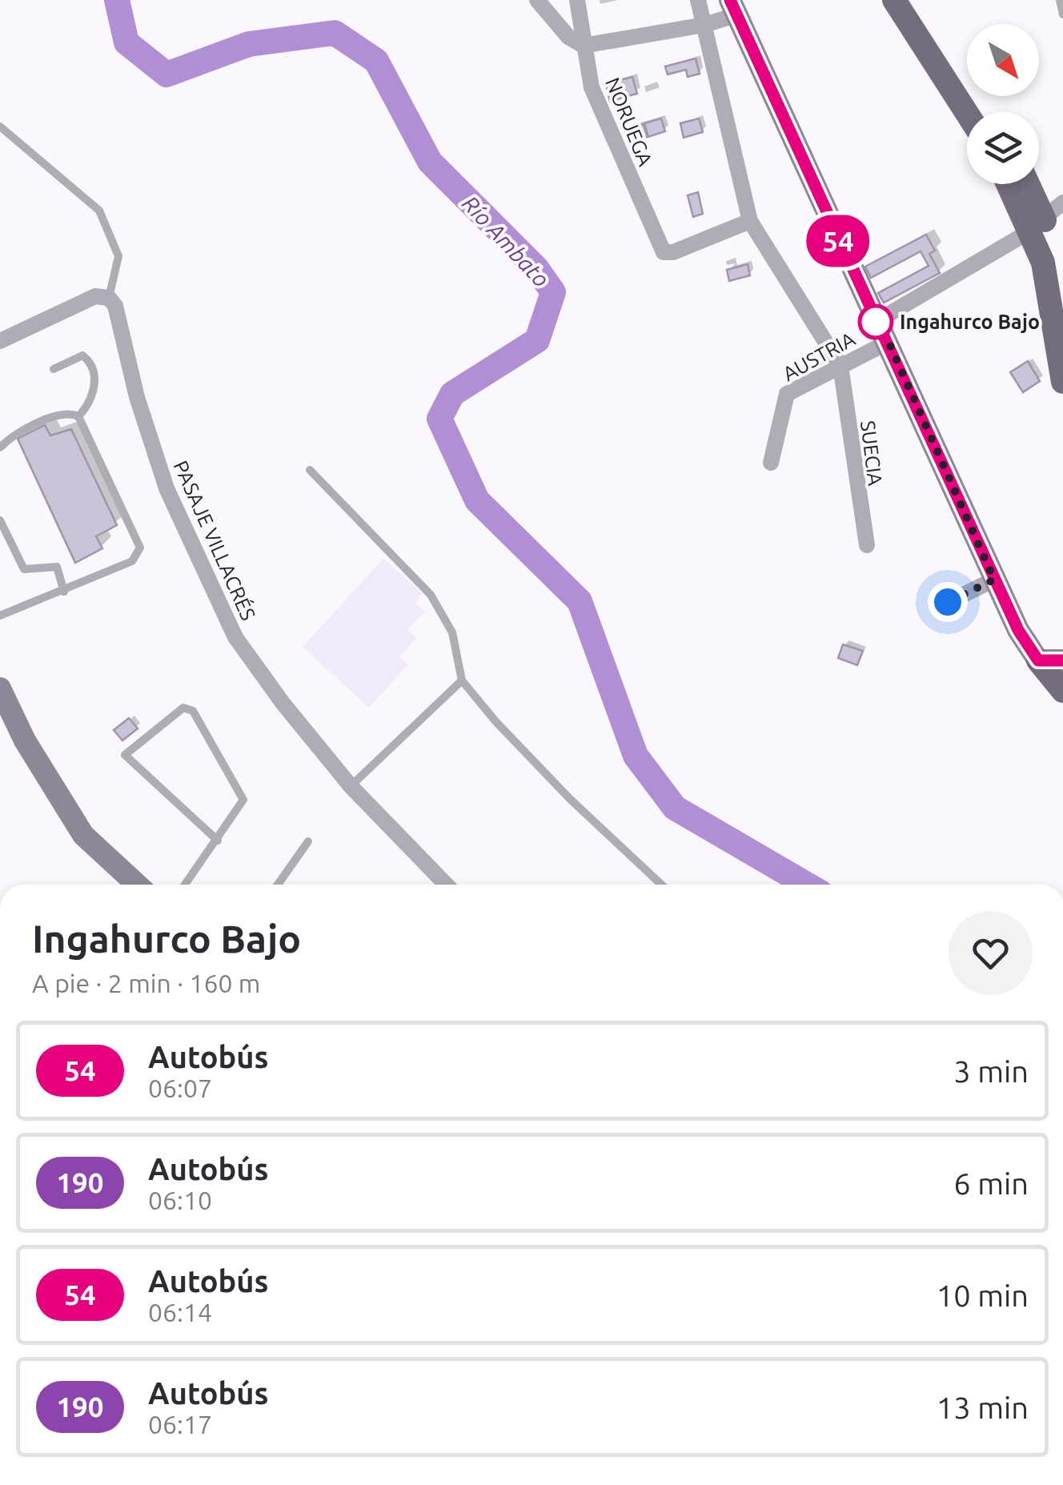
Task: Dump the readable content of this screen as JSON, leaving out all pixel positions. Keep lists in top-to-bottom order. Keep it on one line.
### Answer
{"streets":{"street":["NORUEGA","AUSTRIA","SUECIA","PASAJE VILLACRÉS"]},"crossings":[["AUSTRIA","SUECIA"]],"water":["Río Ambato"],"places":["Ingahurco Bajo"],"lines":["bus line 54"],"north":"bottom right","page":{"on_map":"54","heading":["Ingahurco Bajo","A pie · 2 min · 160 m"],"list":[{"mark":"54","name":"Autobús","note":"06:07","value":"3 min"},{"mark":"190","name":"Autobús","note":"06:10","value":"6 min"},{"mark":"54","name":"Autobús","note":"06:14","value":"10 min"},{"mark":"190","name":"Autobús","note":"06:17","value":"13 min"}]}}
